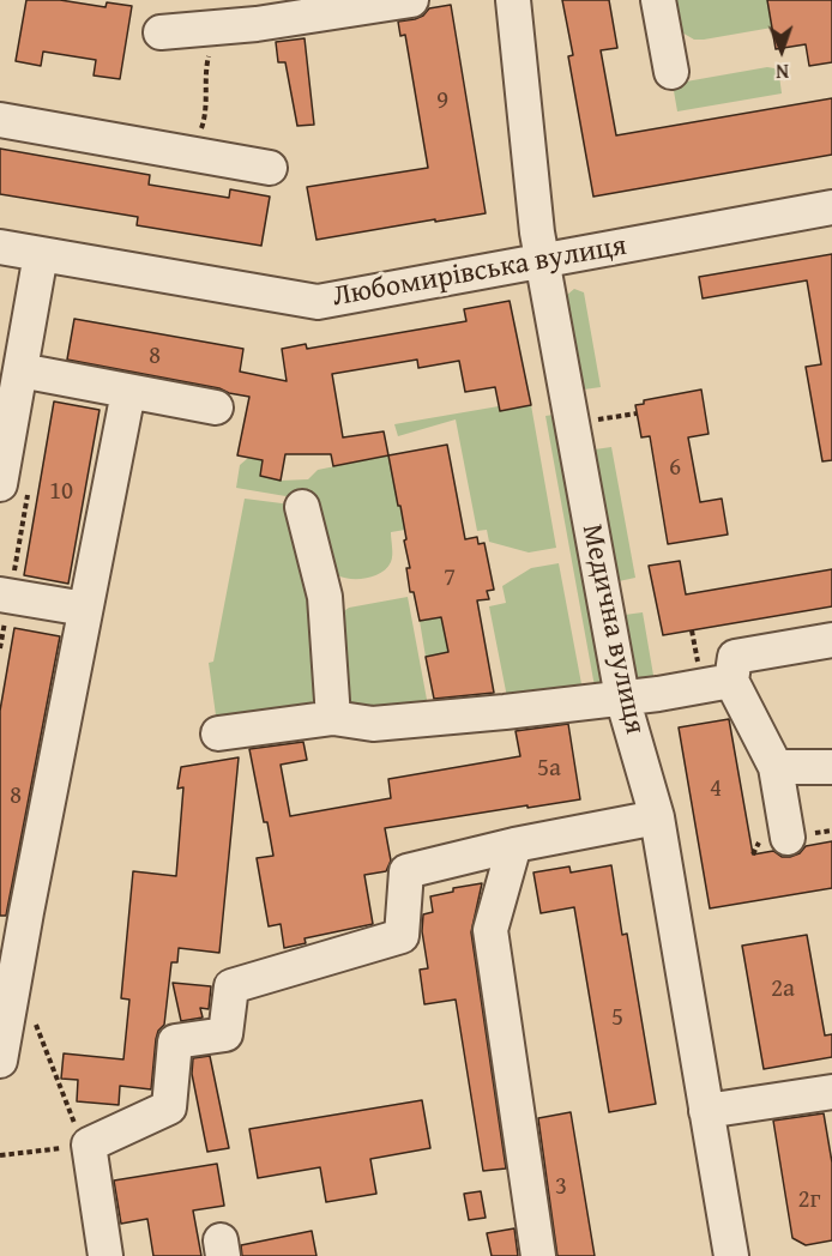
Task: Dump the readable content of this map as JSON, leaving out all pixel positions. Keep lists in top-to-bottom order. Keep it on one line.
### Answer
{"streets":{"street":["Любомирівська вулиця","Медична вулиця"]},"crossings":[["Любомирівська вулиця","Медична вулиця"]],"house_numbers":["9","8","6","10","7","5а","4","8","2а","5","3","2г"],"north":"bottom"}
